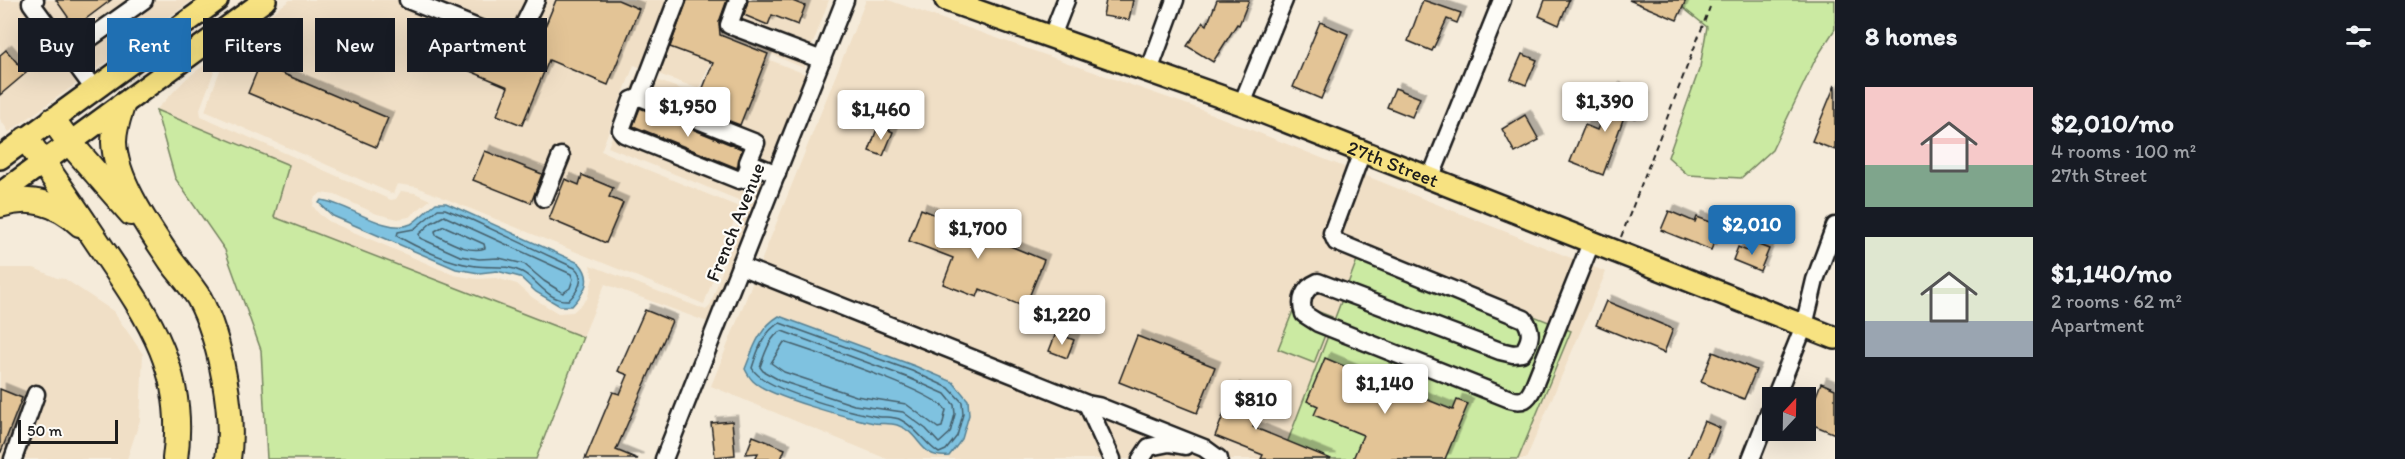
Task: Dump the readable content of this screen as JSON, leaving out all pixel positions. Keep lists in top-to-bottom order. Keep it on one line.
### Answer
{"streets":{"main road":["27th Street"],"street":["French Avenue"]},"scale_bar":"50 m","north":"top","page":{"heading":"8 homes","chip":["Buy","Rent","Filters","New","Apartment"],"list":[{"name":"$2,010/mo","note":"4 rooms · 100 m² · 27th Street"},{"name":"$1,140/mo","note":"2 rooms · 62 m² · Apartment"}],"price":["$1,390","$1,950","$1,460","$2,010","$1,700","$1,220","$1,140","$810"],"scale":"50 m"}}
